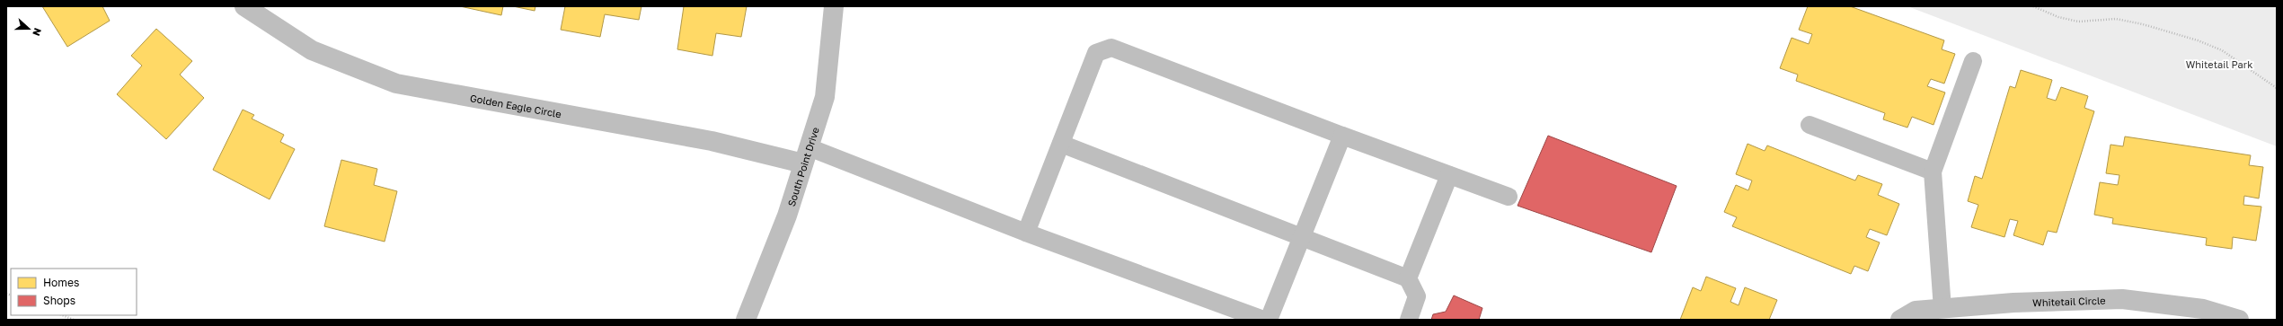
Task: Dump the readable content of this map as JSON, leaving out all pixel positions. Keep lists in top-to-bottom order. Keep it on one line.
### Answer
{"streets":{"street":["Golden Eagle Circle","South Point Drive","Whitetail Circle"]},"crossings":[["Golden Eagle Circle","South Point Drive"]],"parks":["Whitetail Park"],"legend":["Homes","Shops"],"north":"right"}
